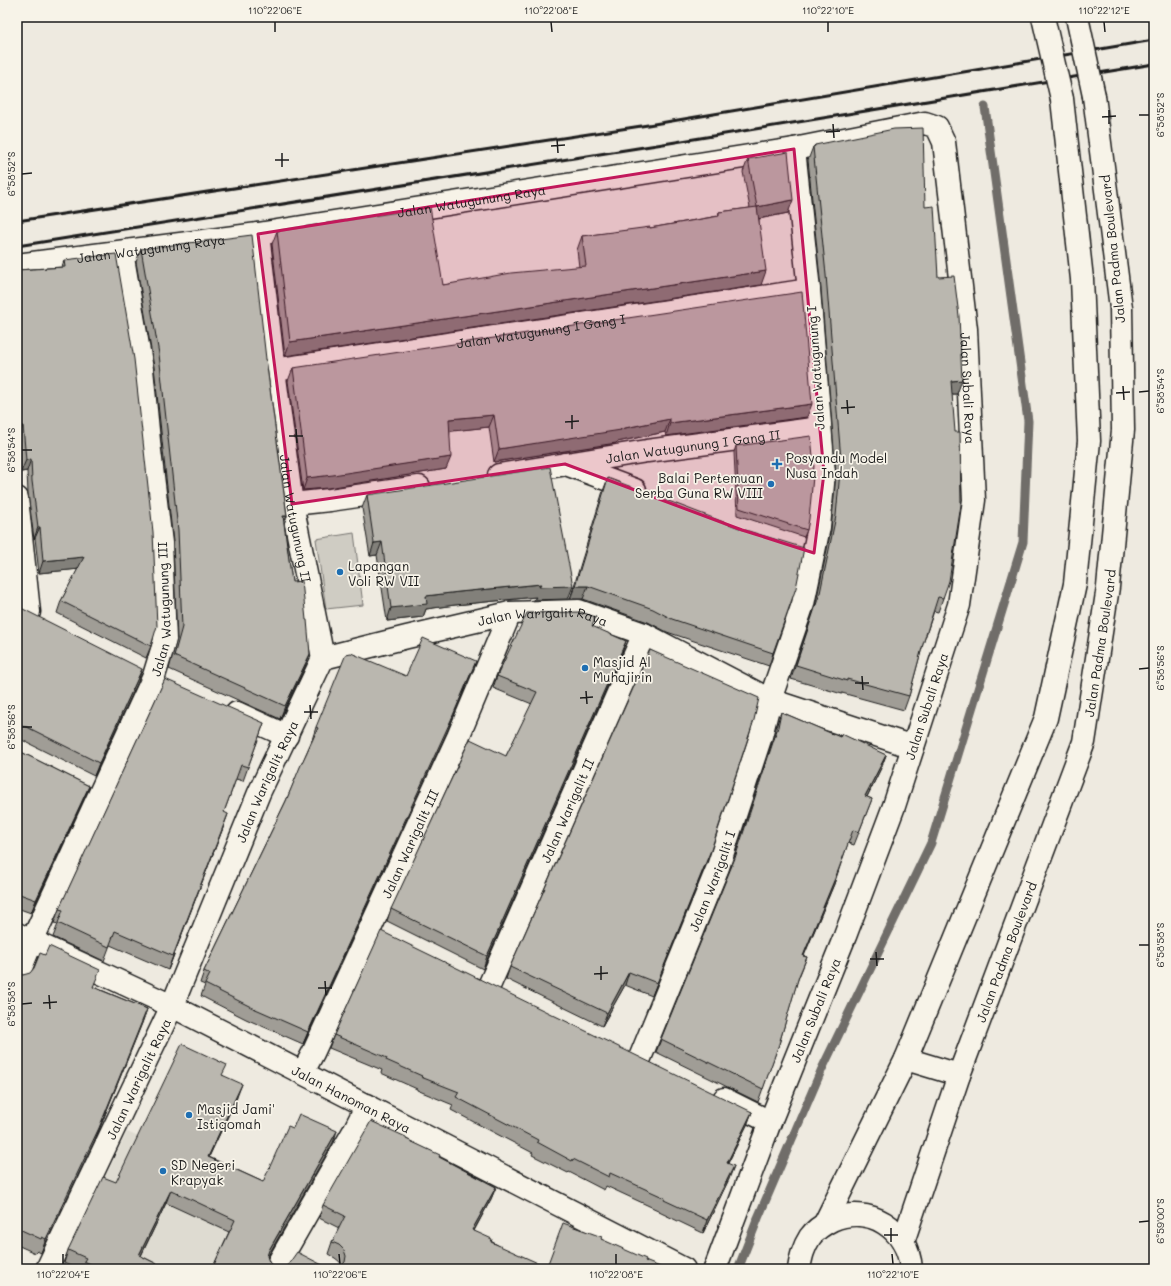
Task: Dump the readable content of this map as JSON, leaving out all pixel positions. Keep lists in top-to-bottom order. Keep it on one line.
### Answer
{"streets":{"street":["Jalan Watugunung Raya","Jalan Padma Boulevard","Jalan Watugunung I Gang I","Jalan Watugunung I","Jalan Subali Raya","Jalan Watugunung I Gang II","Jalan Watugunung II","Jalan Watugunung III","Jalan Warigalit Raya","Jalan Warigalit II","Jalan Warigalit III","Jalan Warigalit I","Jalan Hanoman Raya"]},"crossings":[["Jalan Watugunung Raya","Jalan Watugunung I"],["Jalan Watugunung Raya","Jalan Subali Raya"],["Jalan Watugunung Raya","Jalan Watugunung II"],["Jalan Watugunung Raya","Jalan Watugunung III"],["Jalan Watugunung I Gang I","Jalan Watugunung I"],["Jalan Watugunung I Gang I","Jalan Watugunung II"],["Jalan Watugunung I","Jalan Watugunung I Gang II"],["Jalan Watugunung I","Jalan Warigalit Raya"],["Jalan Watugunung I","Jalan Warigalit I"],["Jalan Subali Raya","Jalan Warigalit Raya"],["Jalan Watugunung II","Jalan Warigalit Raya"],["Jalan Watugunung III","Jalan Hanoman Raya"],["Jalan Warigalit Raya","Jalan Warigalit II"],["Jalan Warigalit Raya","Jalan Warigalit III"],["Jalan Warigalit Raya","Jalan Warigalit I"],["Jalan Warigalit Raya","Jalan Hanoman Raya"],["Jalan Warigalit III","Jalan Hanoman Raya"]],"places":{"health":["Posyandu Model Nusa Indah"],"other":["Balai Pertemuan Serba Guna RW VIII","Lapangan Voli RW VII","Masjid Al Muhajirin","Masjid Jami' Istiqomah","SD Negeri Krapyak"]},"coordinates":["110°22'06\"E","110°22'08\"E","110°22'10\"E","110°22'12\"E","6°58'52\"S","6°58'54\"S","6°58'56\"S","6°58'58\"S","6°59'00\"S","110°22'04\"E"]}
